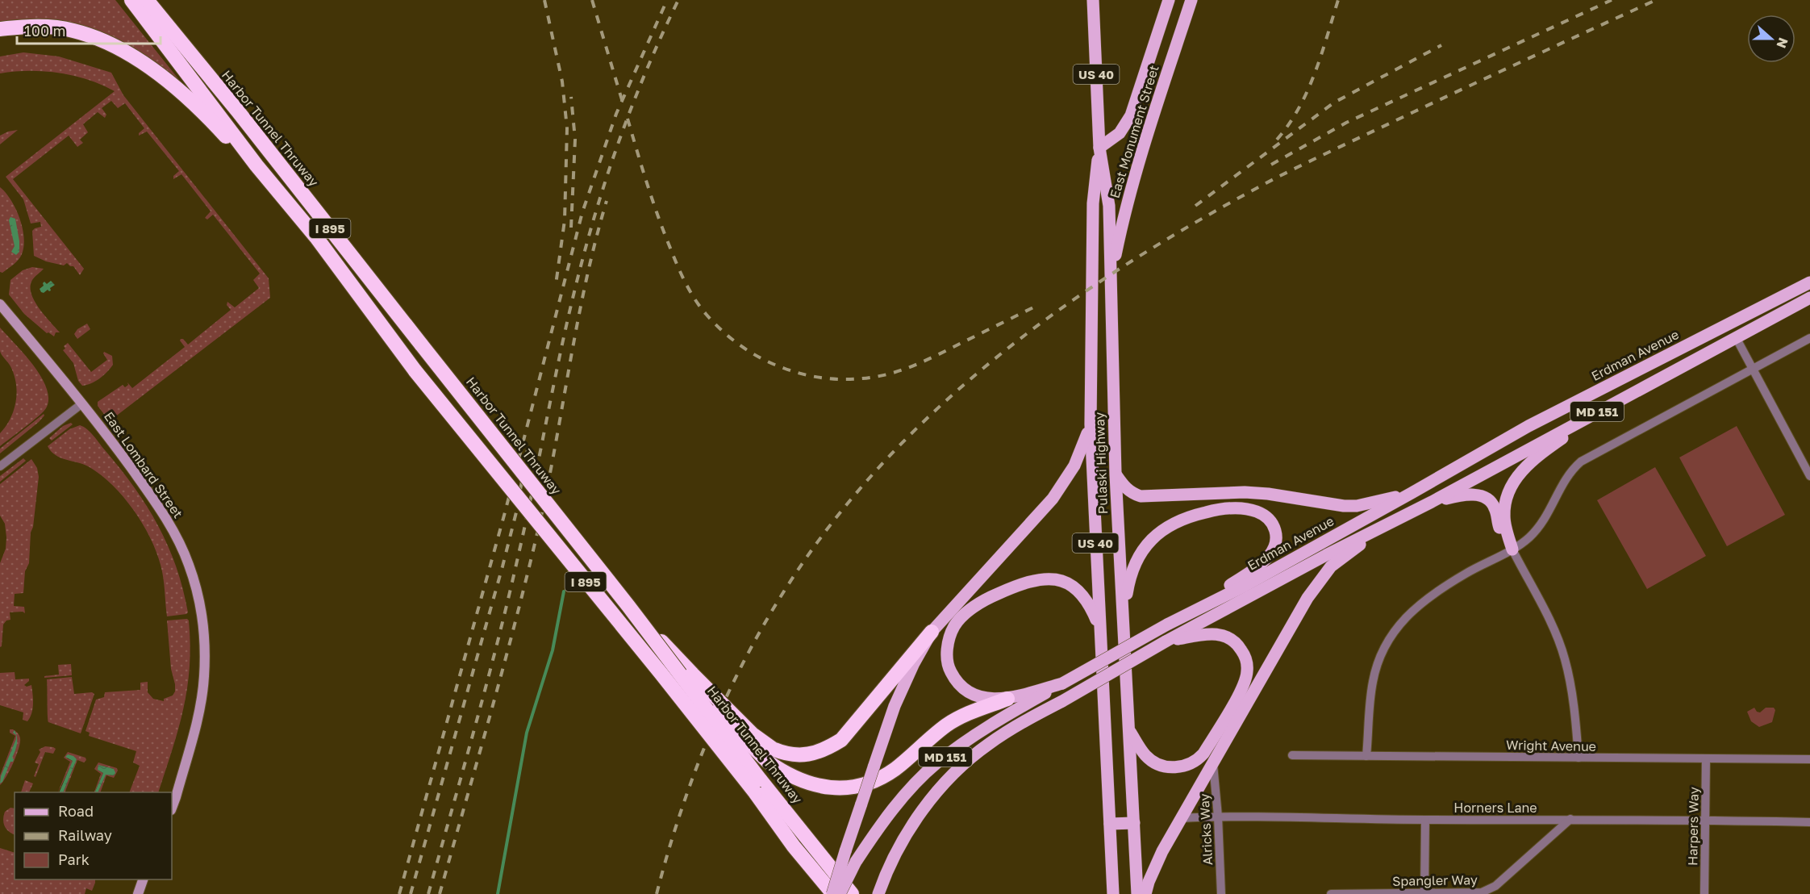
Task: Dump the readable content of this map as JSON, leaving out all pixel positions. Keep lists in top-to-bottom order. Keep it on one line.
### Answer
{"streets":{"highway":["Harbor Tunnel Thruway","I 895"],"main road":["US 40","East Monument Street","Erdman Avenue","MD 151","Pulaski Highway","East Lombard Street"],"street":["Wright Avenue","Horners Lane","Harpers Way","Alricks Way","Spangler Way"]},"crossings":[["East Monument Street","Pulaski Highway"],["Wright Avenue","Harpers Way"],["Horners Lane","Harpers Way"],["Horners Lane","Alricks Way"],["Horners Lane","Spangler Way"]],"legend":["Road","Railway","Park"],"scale_bar":"100 m","north":"right"}
